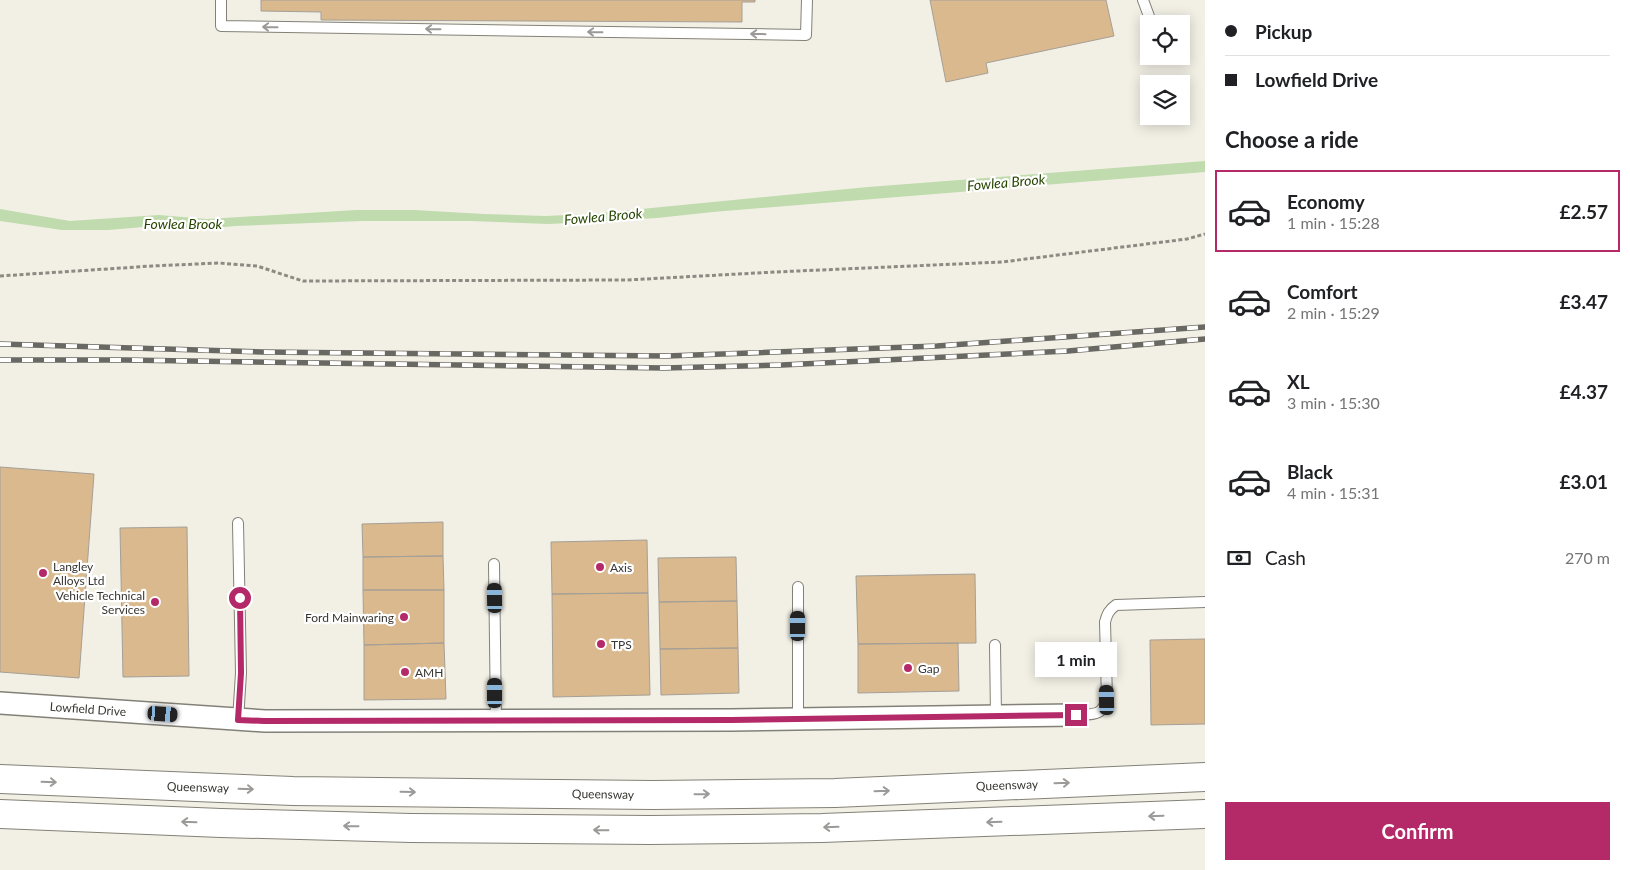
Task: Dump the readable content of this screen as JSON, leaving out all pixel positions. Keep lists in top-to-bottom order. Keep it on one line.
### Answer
{"streets":{"highway":["Queensway"],"street":["Lowfield Drive"]},"water":["Fowlea Brook"],"places":["Axis","Langley Alloys Ltd","Vehicle Technical Services","Ford Mainwaring","TPS","Gap","AMH"],"page":{"banner":["Pickup","Lowfield Drive"],"heading":"Choose a ride","list":[{"name":"Economy","note":"1 min · 15:28","value":"£2.57"},{"name":"Comfort","note":"2 min · 15:29","value":"£3.47"},{"name":"XL","note":"3 min · 15:30","value":"£4.37"},{"name":"Black","note":"4 min · 15:31","value":"£3.01"}],"pay":["Cash","270 m"],"bubble":"1 min","buttons":"Confirm"}}
